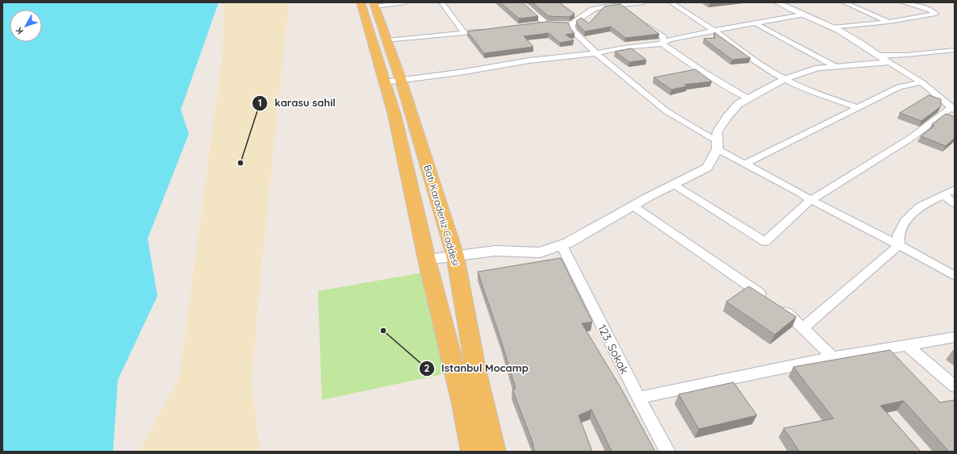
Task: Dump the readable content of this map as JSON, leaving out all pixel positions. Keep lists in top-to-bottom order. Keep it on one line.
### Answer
{"streets":{"main road":["Batı Karadeniz Caddesi"],"street":["123. Sokak"]},"places":["karasu sahil","Istanbul Mocamp"],"north":"bottom left"}
